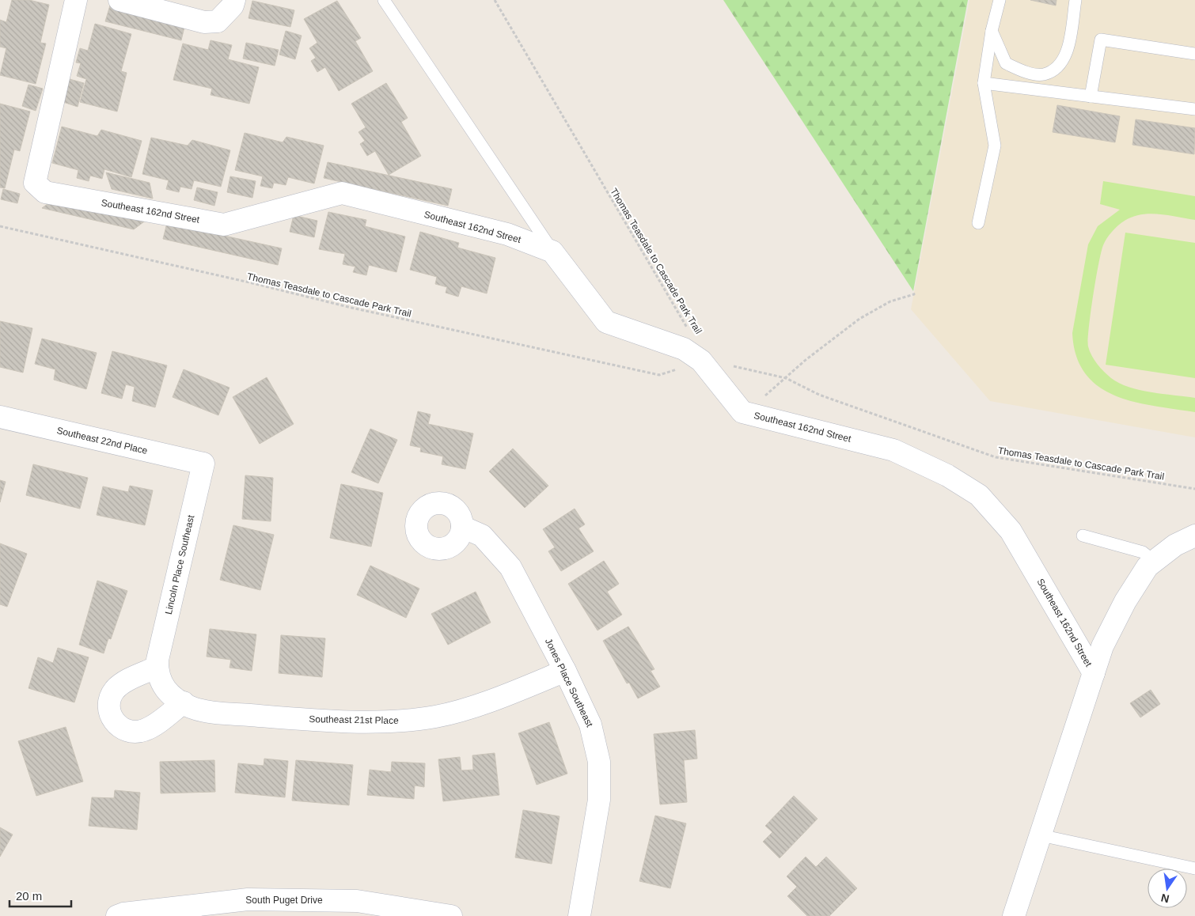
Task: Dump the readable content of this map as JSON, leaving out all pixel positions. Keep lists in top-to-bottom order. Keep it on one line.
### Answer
{"streets":{"street":["Southeast 162nd Street","Southeast 22nd Place","Lincoln Place Southeast","Jones Place Southeast","Southeast 21st Place","South Puget Drive"],"path":["Thomas Teasdale to Cascade Park Trail"]},"crossings":[["Southeast 162nd Street","Thomas Teasdale to Cascade Park Trail"],["Southeast 22nd Place","Lincoln Place Southeast"],["Lincoln Place Southeast","Southeast 21st Place"],["Jones Place Southeast","Southeast 21st Place"]],"scale_bar":"20 m","north":"bottom"}
